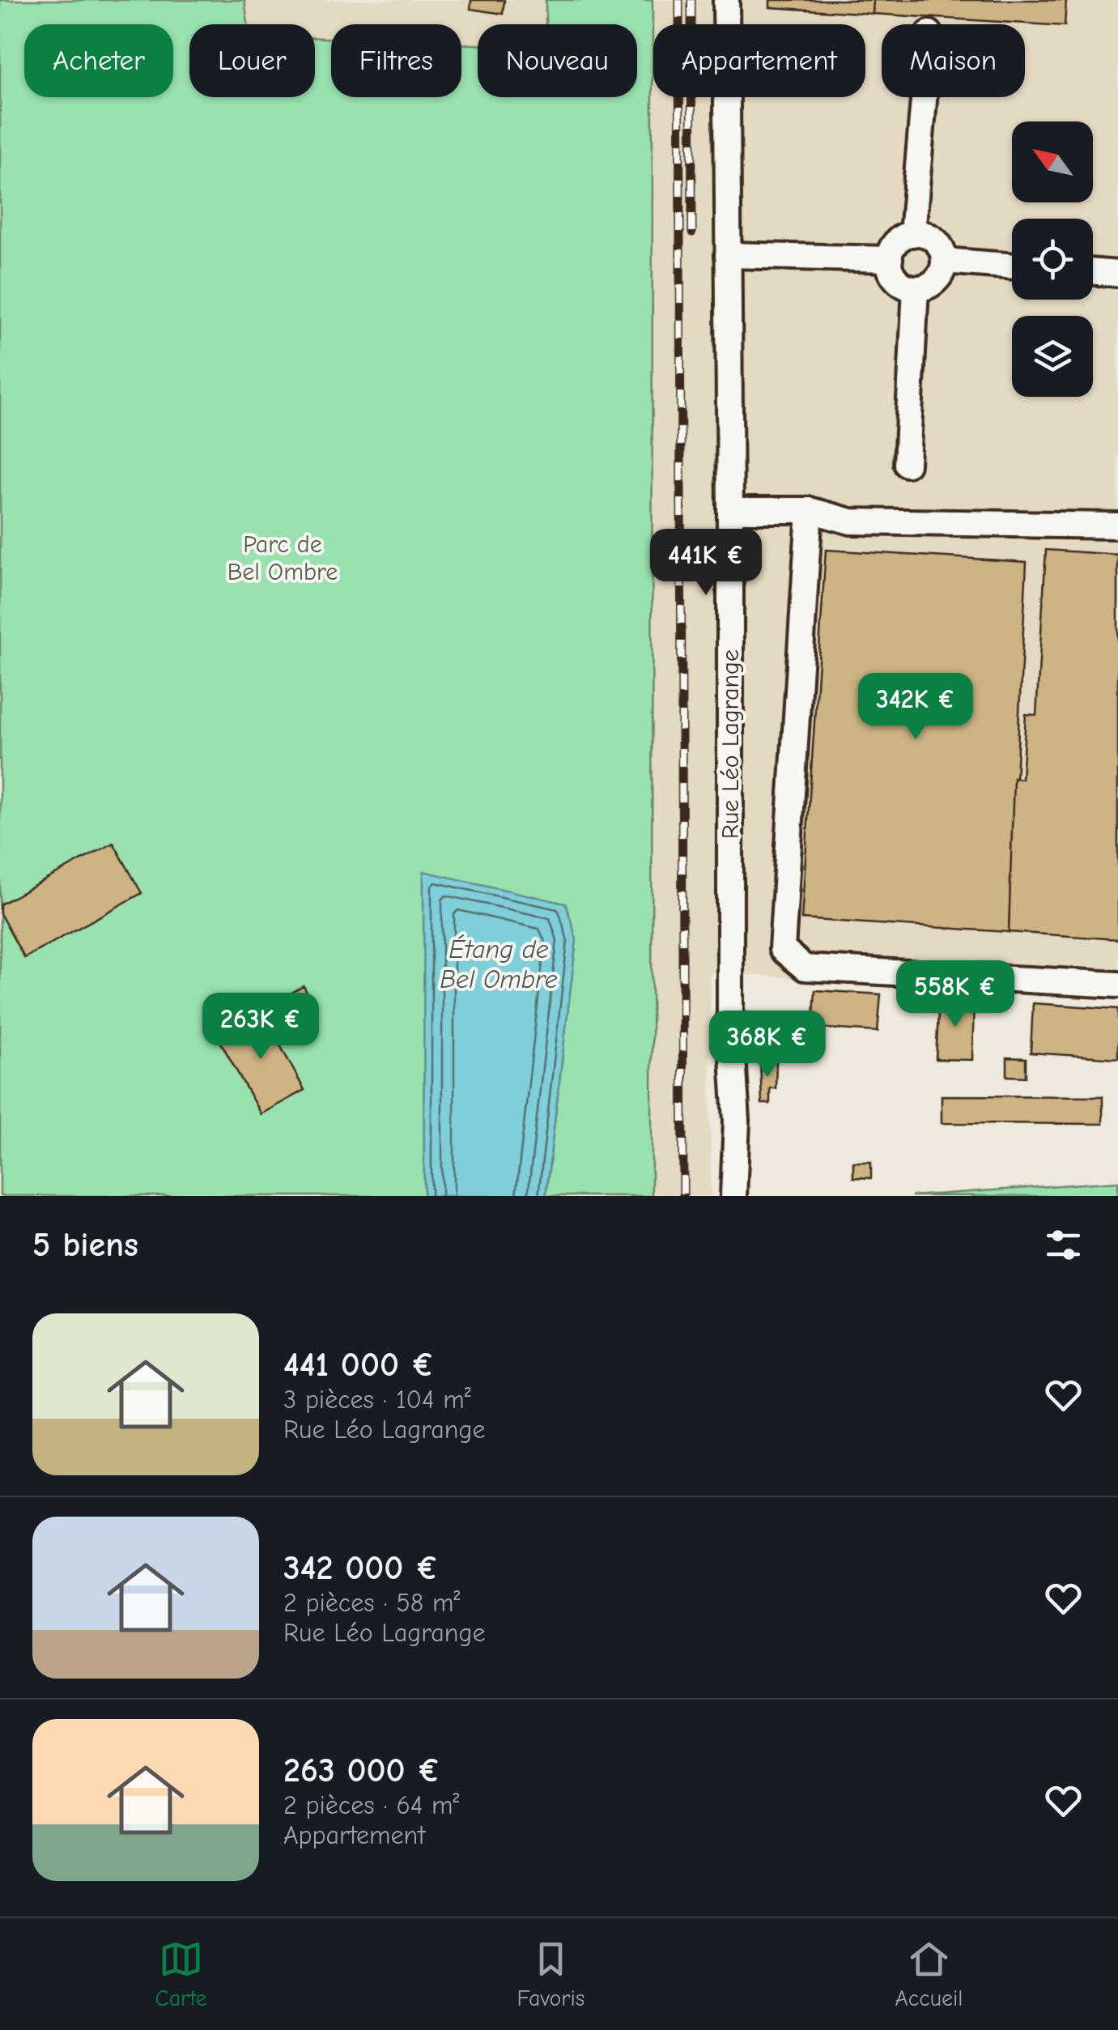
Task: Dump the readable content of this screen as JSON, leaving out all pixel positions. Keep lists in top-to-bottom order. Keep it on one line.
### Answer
{"streets":{"street":["Rue Léo Lagrange"]},"water":["Étang de Bel Ombre"],"parks":["Parc de Bel Ombre"],"north":"top left","page":{"chip":["Acheter","Louer","Filtres","Nouveau","Appartement","Maison"],"price":["441K €","342K €","558K €","263K €","368K €"],"heading":"5 biens","list":[{"name":"441 000 €","note":"3 pièces · 104 m² · Rue Léo Lagrange"},{"name":"342 000 €","note":"2 pièces · 58 m² · Rue Léo Lagrange"},{"name":"263 000 €","note":"2 pièces · 64 m² · Appartement"}],"tabs":["Carte","Favoris","Accueil"]}}
